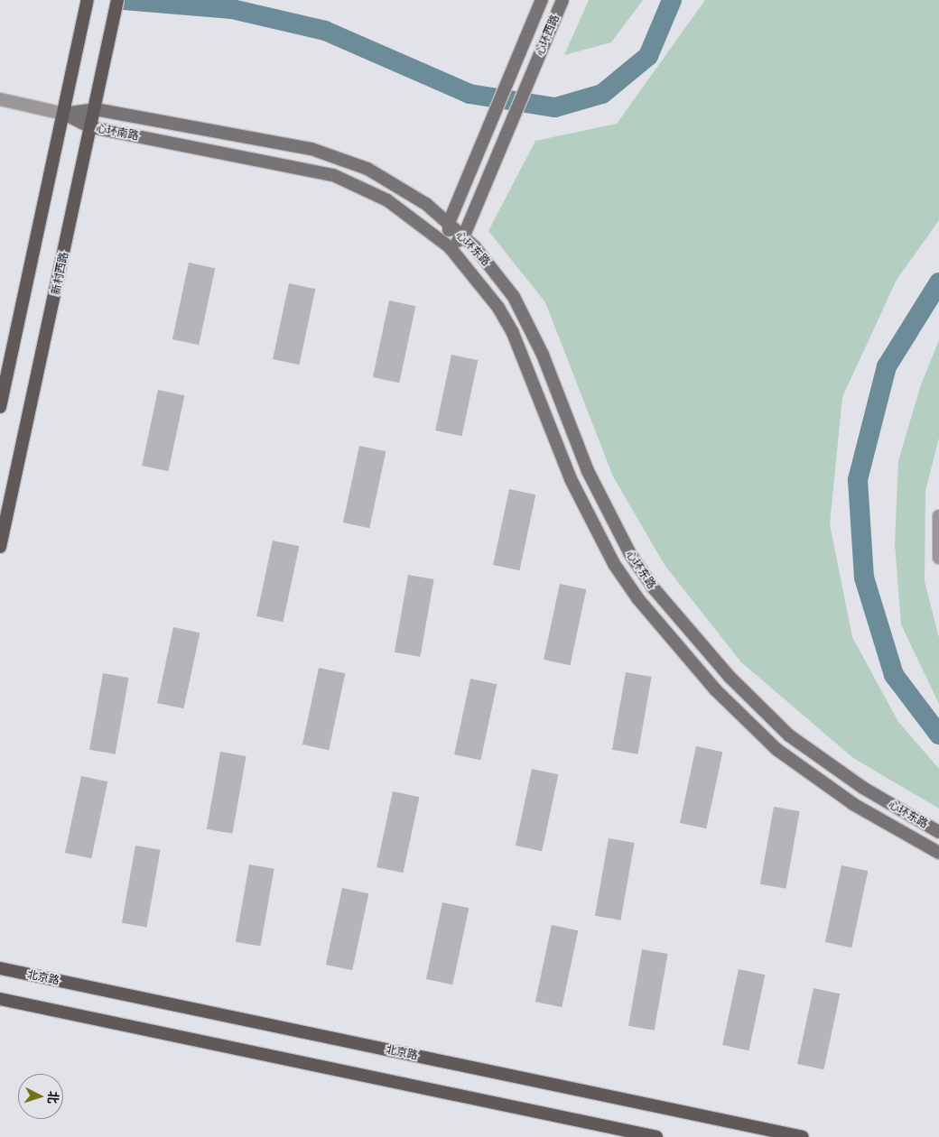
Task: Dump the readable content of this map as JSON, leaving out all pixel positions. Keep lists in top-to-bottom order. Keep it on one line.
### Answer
{"streets":{"main road":["心环西路","心环南路","心环东路","新村西路","北京路"]},"crossings":[["心环西路","心环南路"],["心环西路","心环东路"],["心环南路","心环东路"],["心环南路","新村西路"]],"north":"right"}
